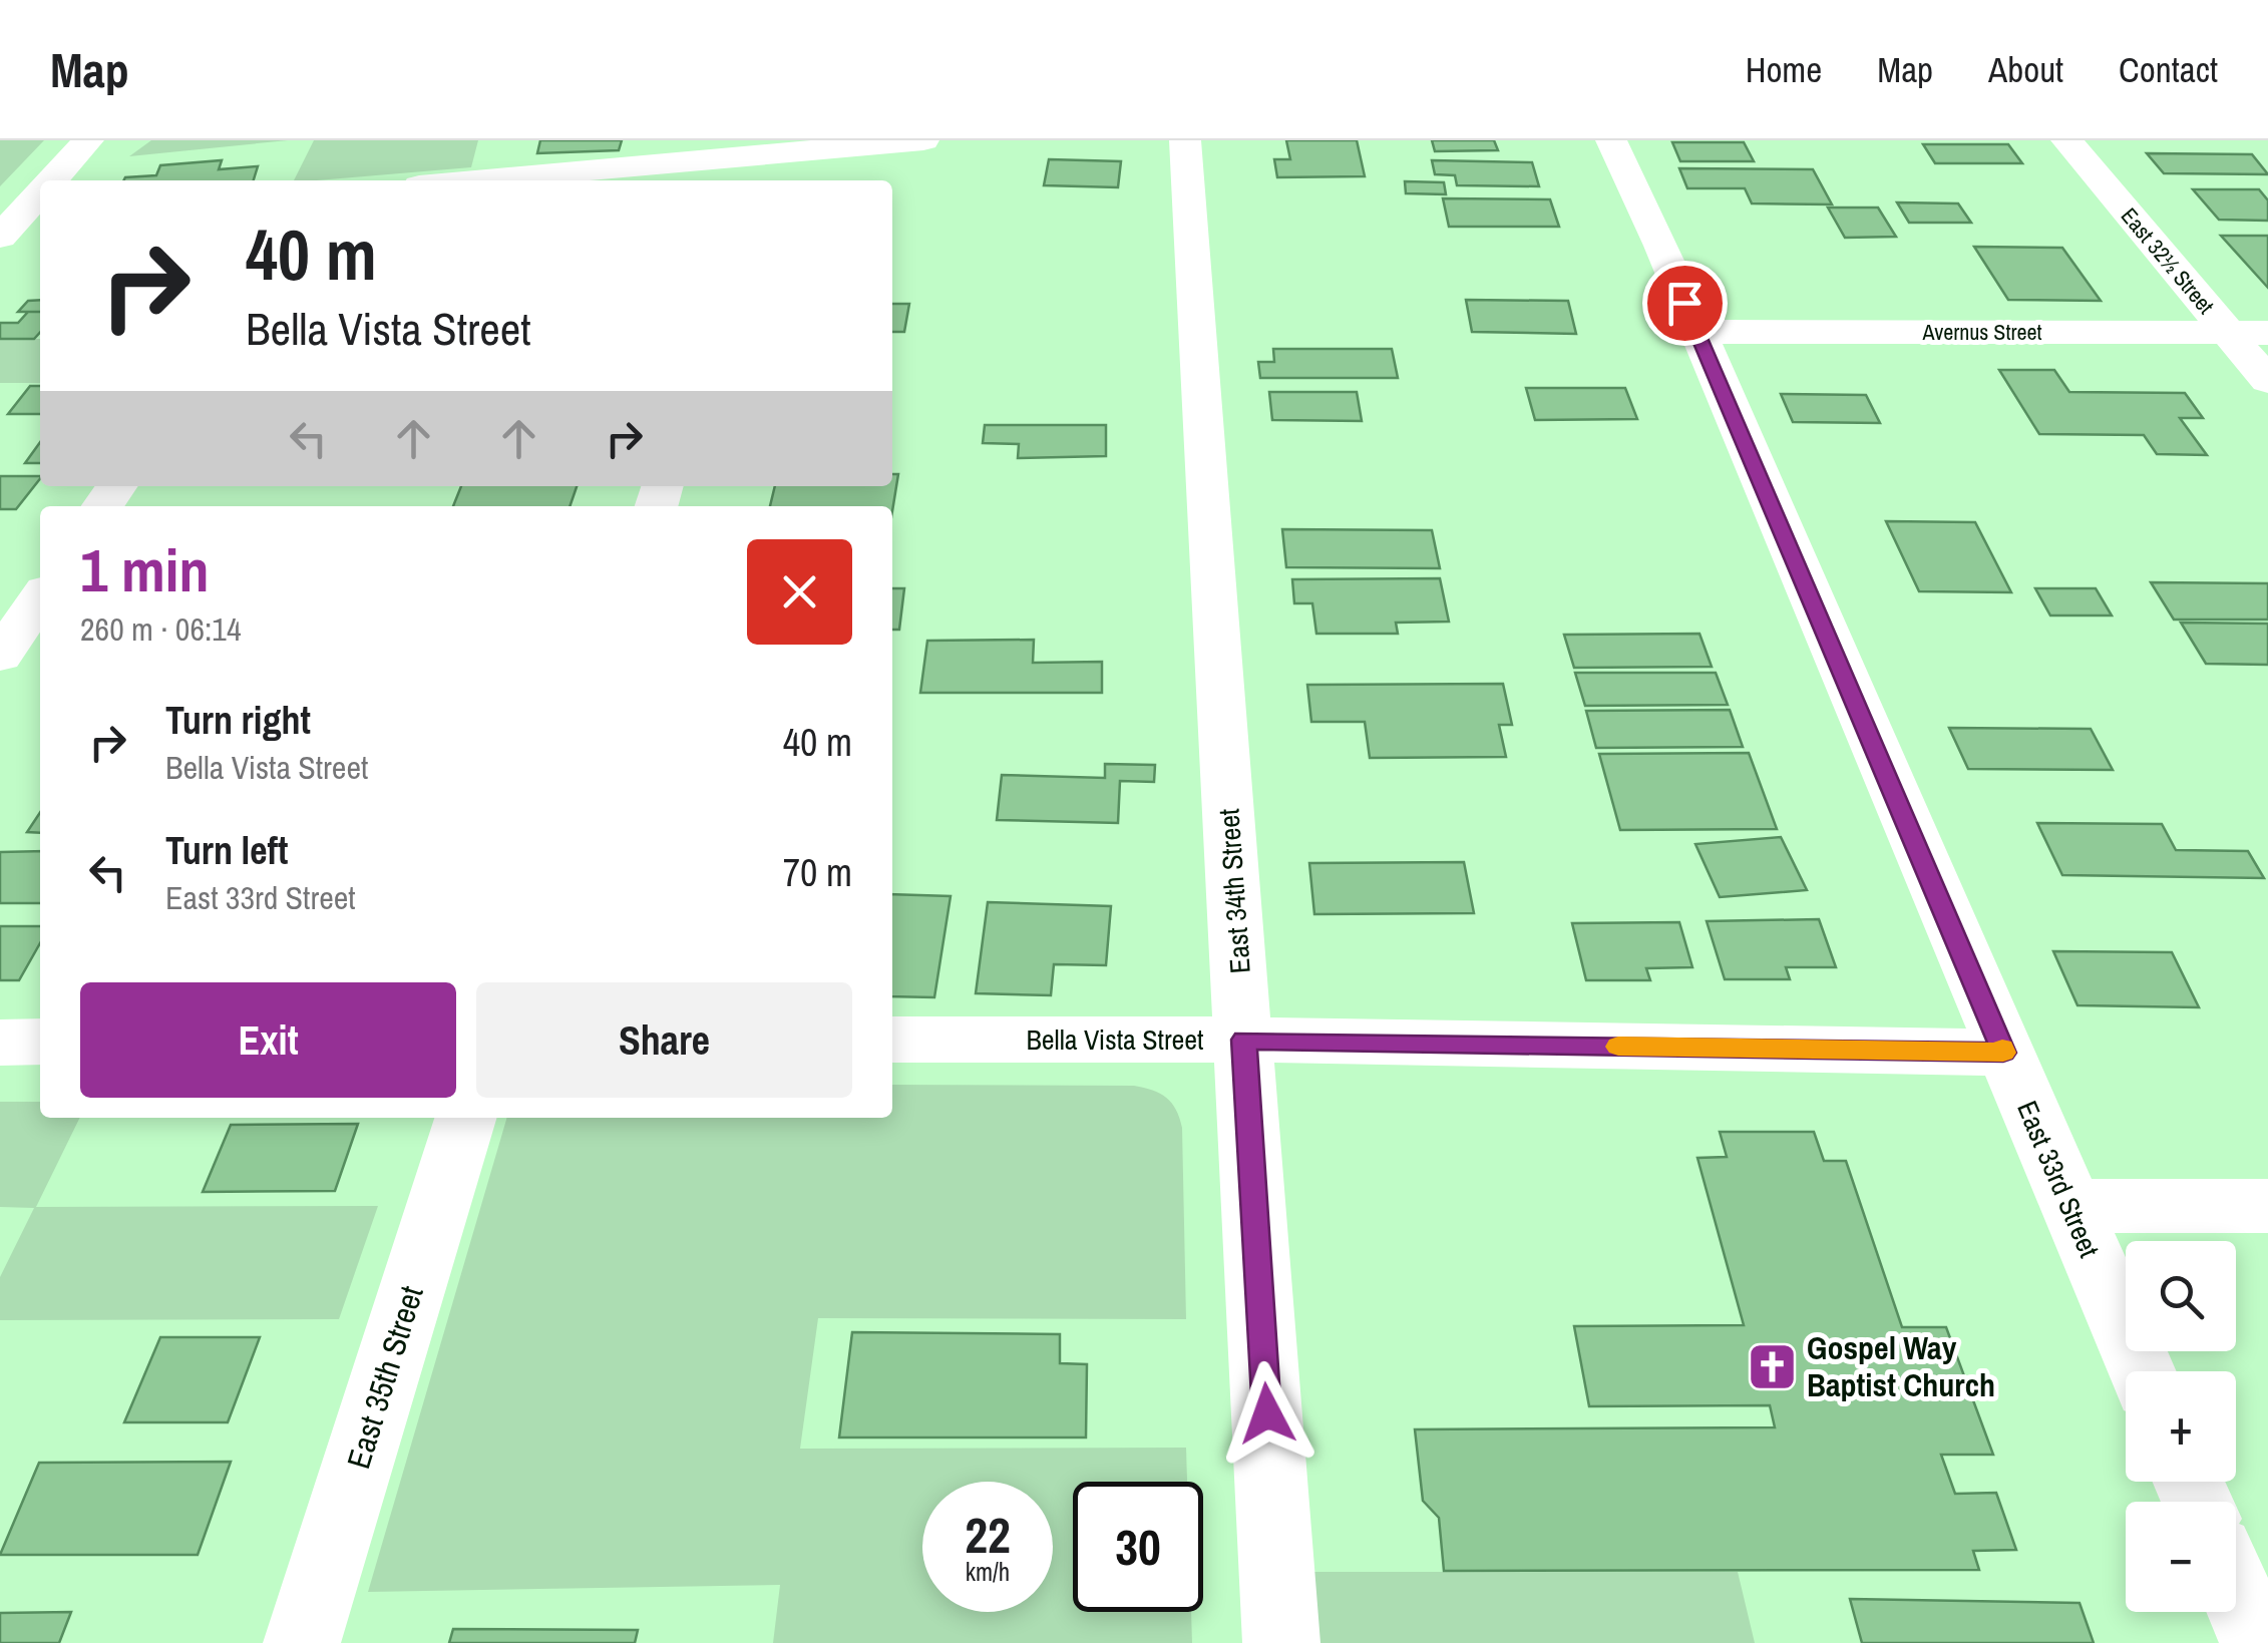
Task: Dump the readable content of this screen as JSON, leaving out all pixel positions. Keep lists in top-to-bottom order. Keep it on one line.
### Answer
{"streets":{"street":["East 32½ Street","Avernus Street","East 34th Street","Bella Vista Street","East 33rd Street","East 35th Street"]},"crossings":[["East 32½ Street","Avernus Street"],["Avernus Street","East 33rd Street"],["East 34th Street","Bella Vista Street"],["Bella Vista Street","East 33rd Street"]],"places":{"church":["Gospel Way Baptist Church"]},"page":{"header":"Map","nav":["Home","Map","About","Contact"],"turn":["40 m","Bella Vista Street"],"heading":["1 min","260 m · 06:14"],"list":[{"name":"Turn right","note":"Bella Vista Street","value":"40 m"},{"name":"Turn left","note":"East 33rd Street","value":"70 m"}],"buttons":["Exit","Share"],"map_buttons":["+","−"],"speed":"22 km/h","limit":"30"}}
